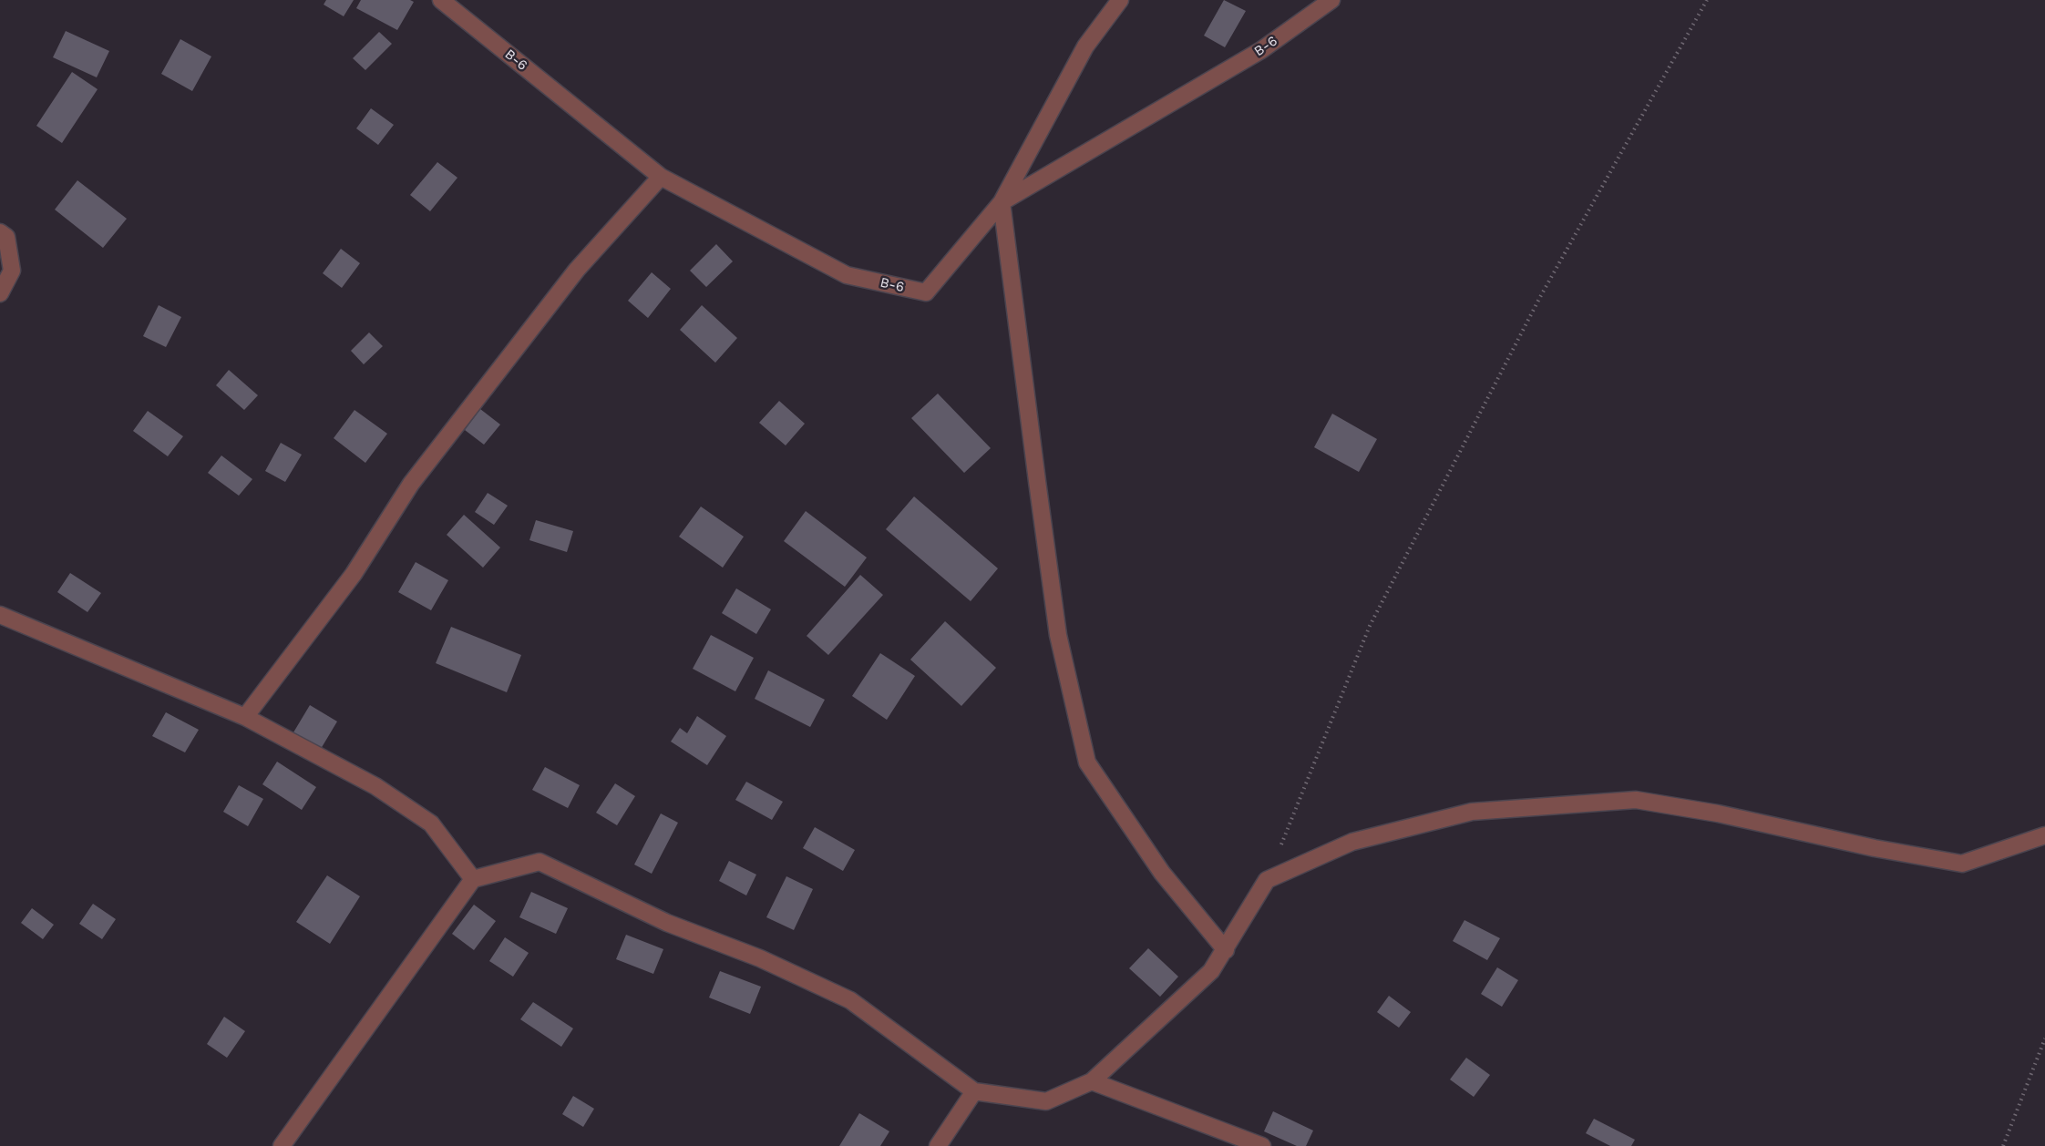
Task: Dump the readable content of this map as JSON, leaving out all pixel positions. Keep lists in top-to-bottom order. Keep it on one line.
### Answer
{"streets":{"street":["B-6"]}}
